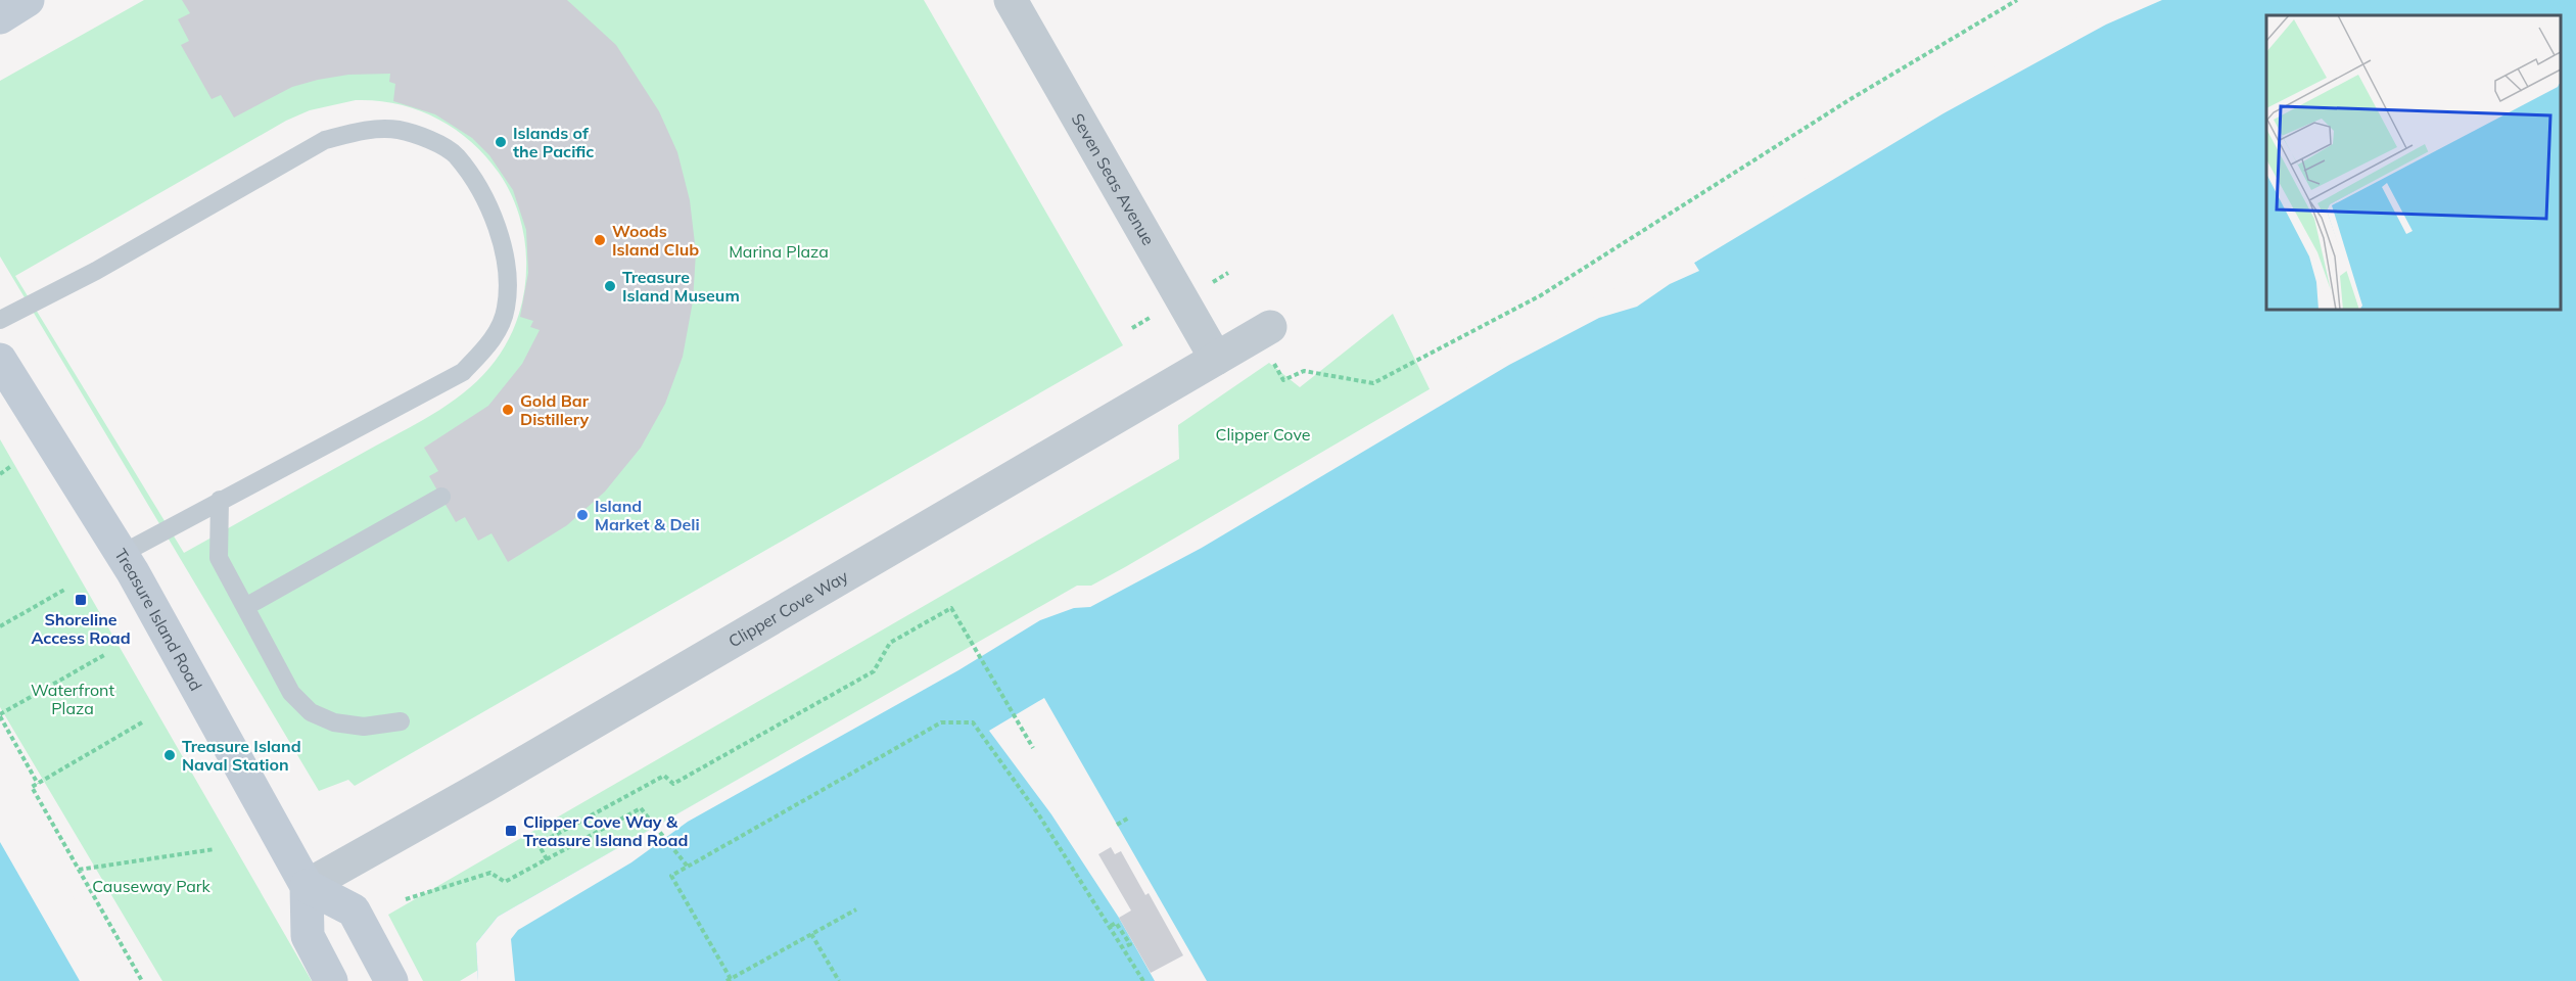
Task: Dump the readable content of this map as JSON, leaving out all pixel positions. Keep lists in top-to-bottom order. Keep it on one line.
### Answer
{"streets":{"street":["Seven Seas Avenue","Clipper Cove Way","Treasure Island Road"]},"crossings":[["Seven Seas Avenue","Clipper Cove Way"],["Clipper Cove Way","Treasure Island Road"]],"parks":["Marina Plaza","Clipper Cove","Waterfront Plaza","Causeway Park"],"places":{"other":["Islands of the Pacific","Woods Island Club","Treasure Island Museum","Gold Bar Distillery","Island Market & Deli","Treasure Island Naval Station"],"transit":["Shoreline Access Road","Clipper Cove Way & Treasure Island Road"]}}
